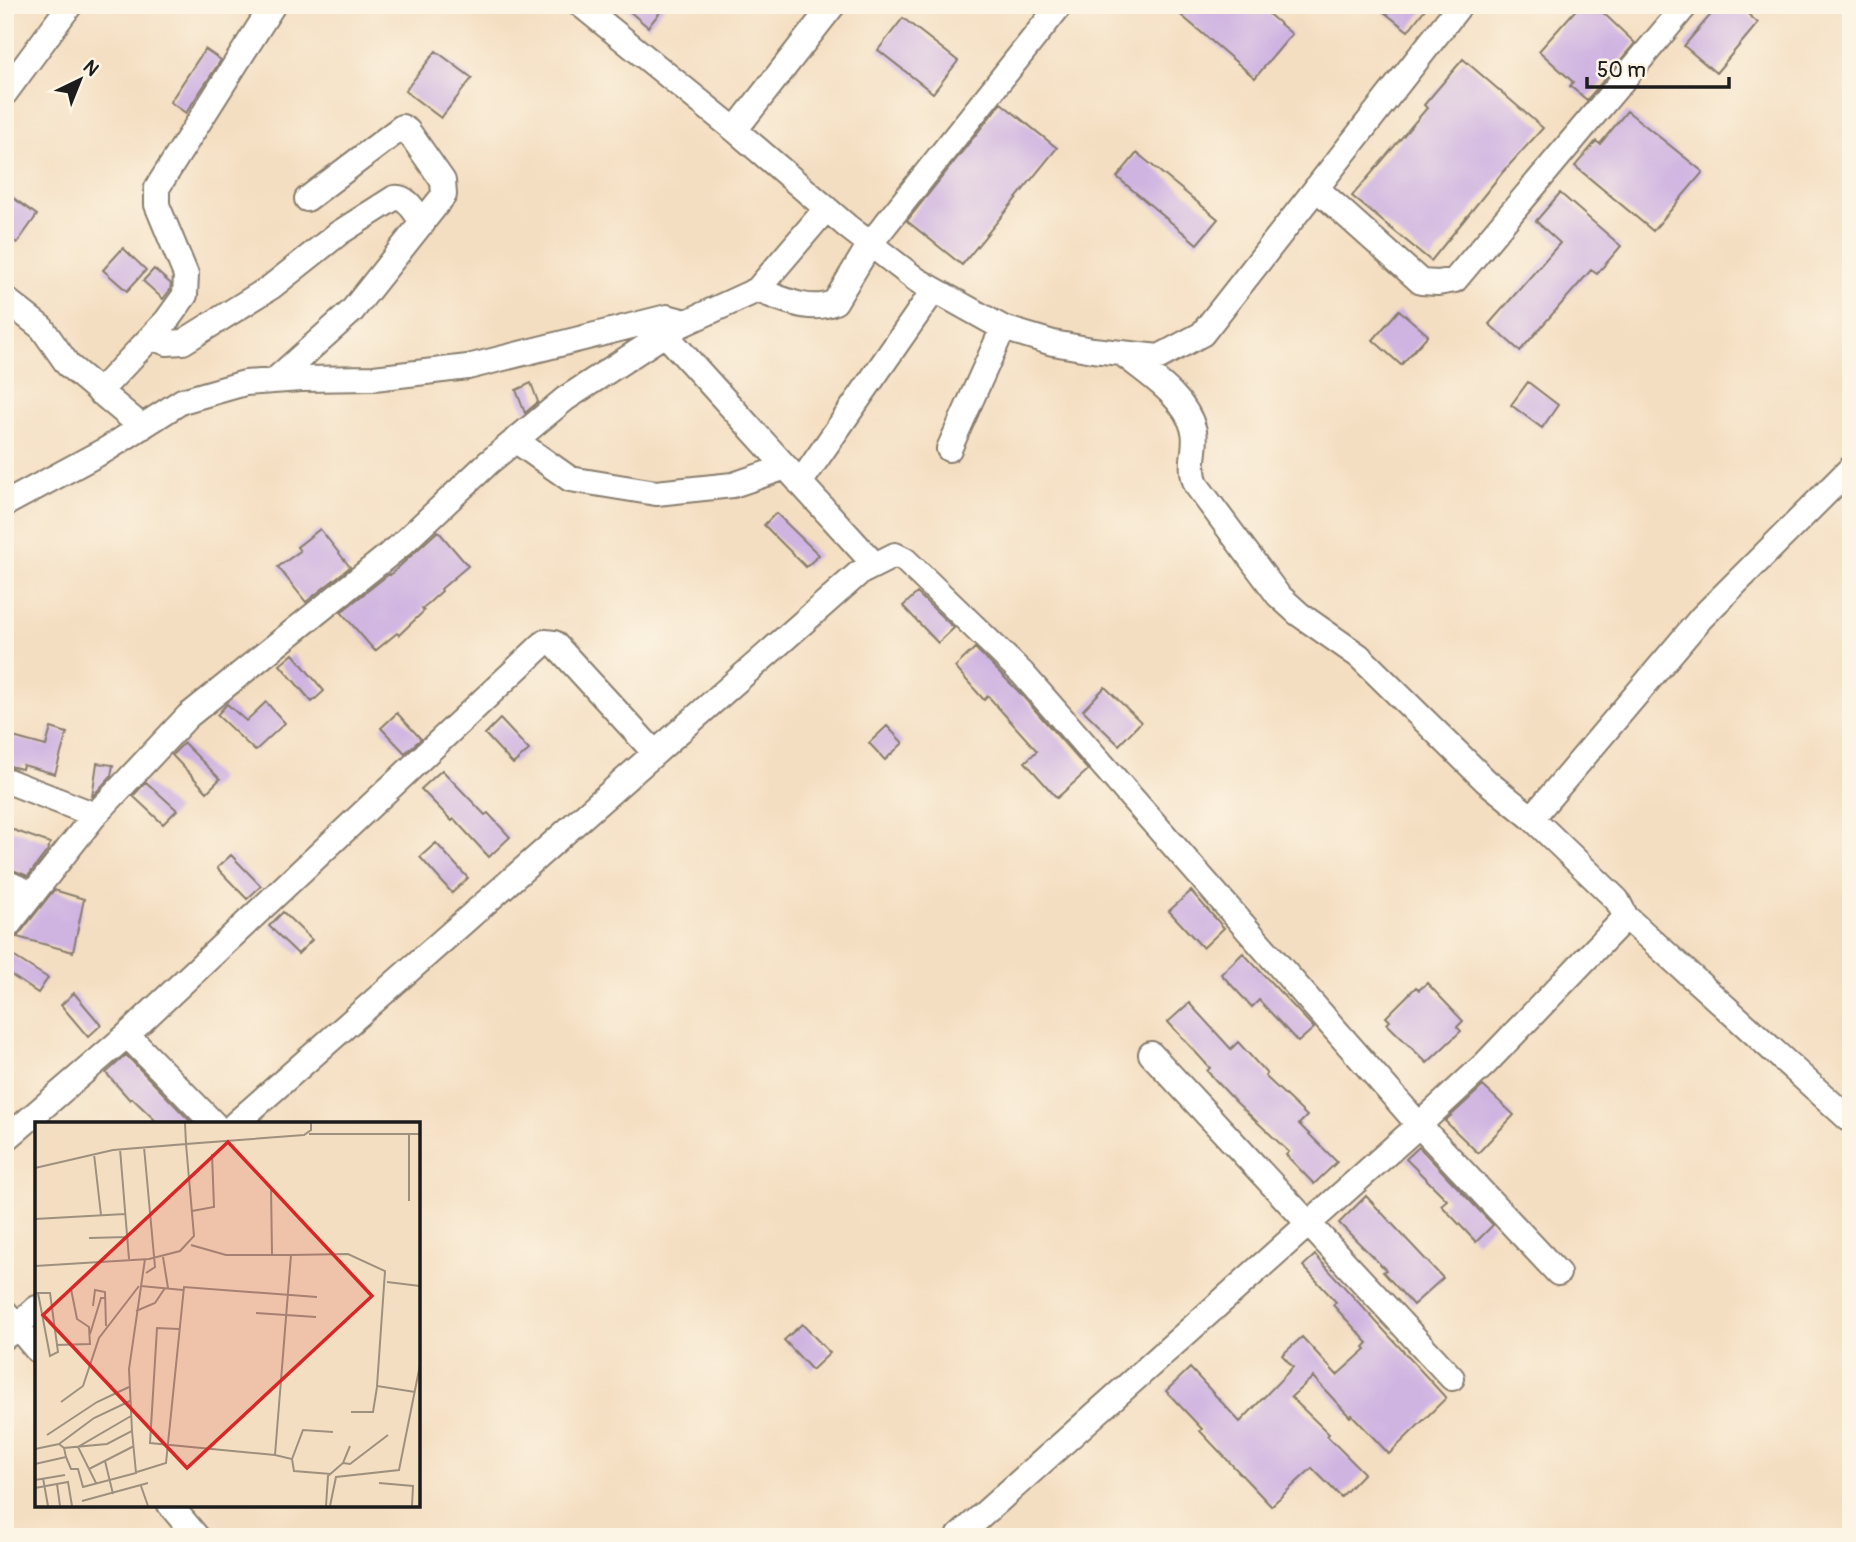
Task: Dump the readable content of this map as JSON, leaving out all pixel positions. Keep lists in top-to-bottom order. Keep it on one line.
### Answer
{"scale_bar":"50 m","north":"top right"}
